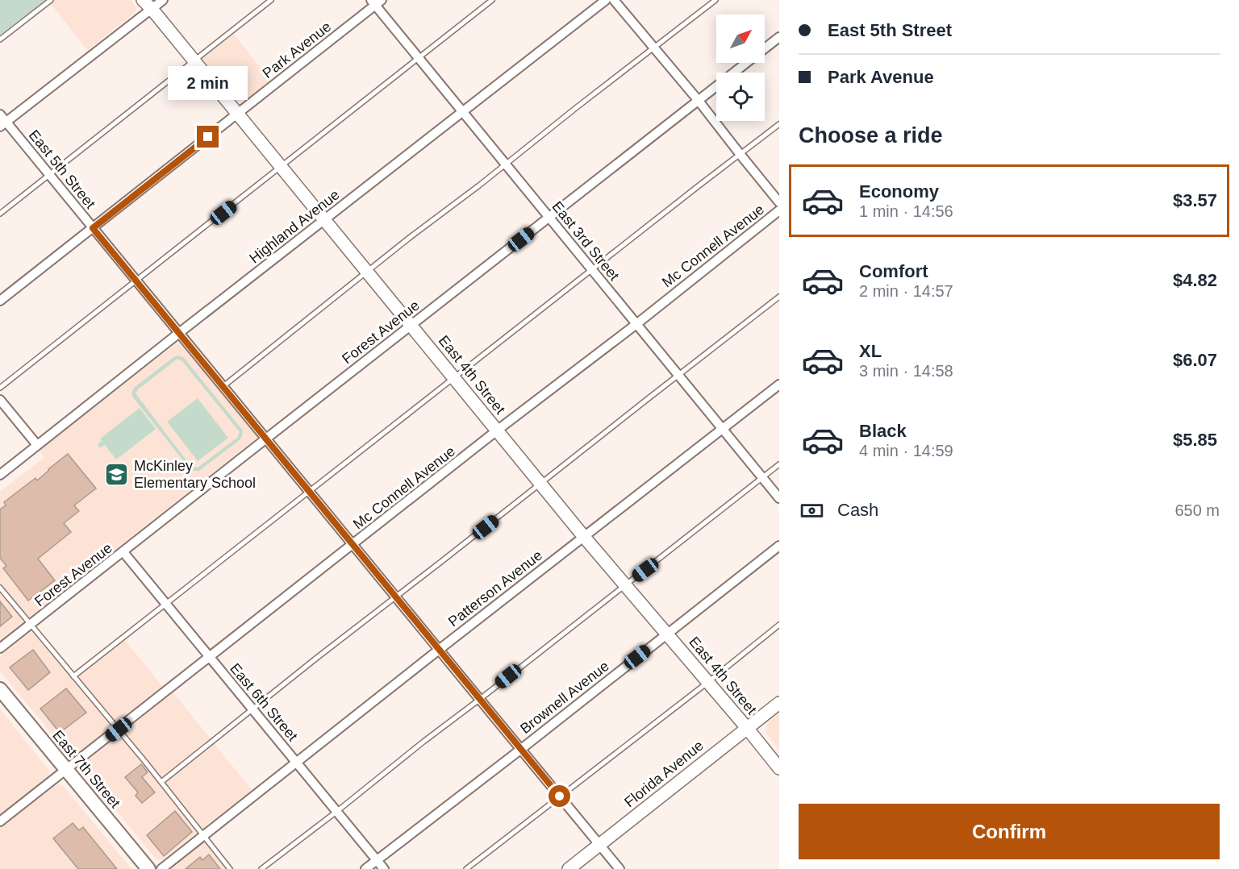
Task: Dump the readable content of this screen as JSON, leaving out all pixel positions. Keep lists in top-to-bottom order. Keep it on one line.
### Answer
{"streets":{"main road":["East 7th Street"],"street":["Park Avenue","East 5th Street","Highland Avenue","East 3rd Street","Mc Connell Avenue","Forest Avenue","East 4th Street","Patterson Avenue","Brownell Avenue","East 6th Street","Florida Avenue"]},"crossings":[["Park Avenue","East 5th Street"],["Park Avenue","East 3rd Street"],["Park Avenue","East 4th Street"],["East 5th Street","Highland Avenue"],["East 5th Street","Mc Connell Avenue"],["East 5th Street","Forest Avenue"],["East 5th Street","Patterson Avenue"],["East 5th Street","Brownell Avenue"],["East 5th Street","Florida Avenue"],["Highland Avenue","East 3rd Street"],["Highland Avenue","East 4th Street"],["East 3rd Street","Mc Connell Avenue"],["East 3rd Street","Forest Avenue"],["East 3rd Street","Patterson Avenue"],["Mc Connell Avenue","East 4th Street"],["Mc Connell Avenue","East 6th Street"],["Mc Connell Avenue","East 7th Street"],["Forest Avenue","East 4th Street"],["Forest Avenue","East 6th Street"],["East 4th Street","Patterson Avenue"],["East 4th Street","Brownell Avenue"],["East 4th Street","Florida Avenue"],["Patterson Avenue","East 6th Street"],["Brownell Avenue","East 6th Street"]],"places":{"school or university":["McKinley Elementary School"]},"north":"top right","page":{"banner":["East 5th Street","Park Avenue"],"bubble":"2 min","heading":"Choose a ride","list":[{"name":"Economy","note":"1 min · 14:56","value":"$3.57"},{"name":"Comfort","note":"2 min · 14:57","value":"$4.82"},{"name":"XL","note":"3 min · 14:58","value":"$6.07"},{"name":"Black","note":"4 min · 14:59","value":"$5.85"}],"pay":["Cash","650 m"],"buttons":"Confirm"}}
